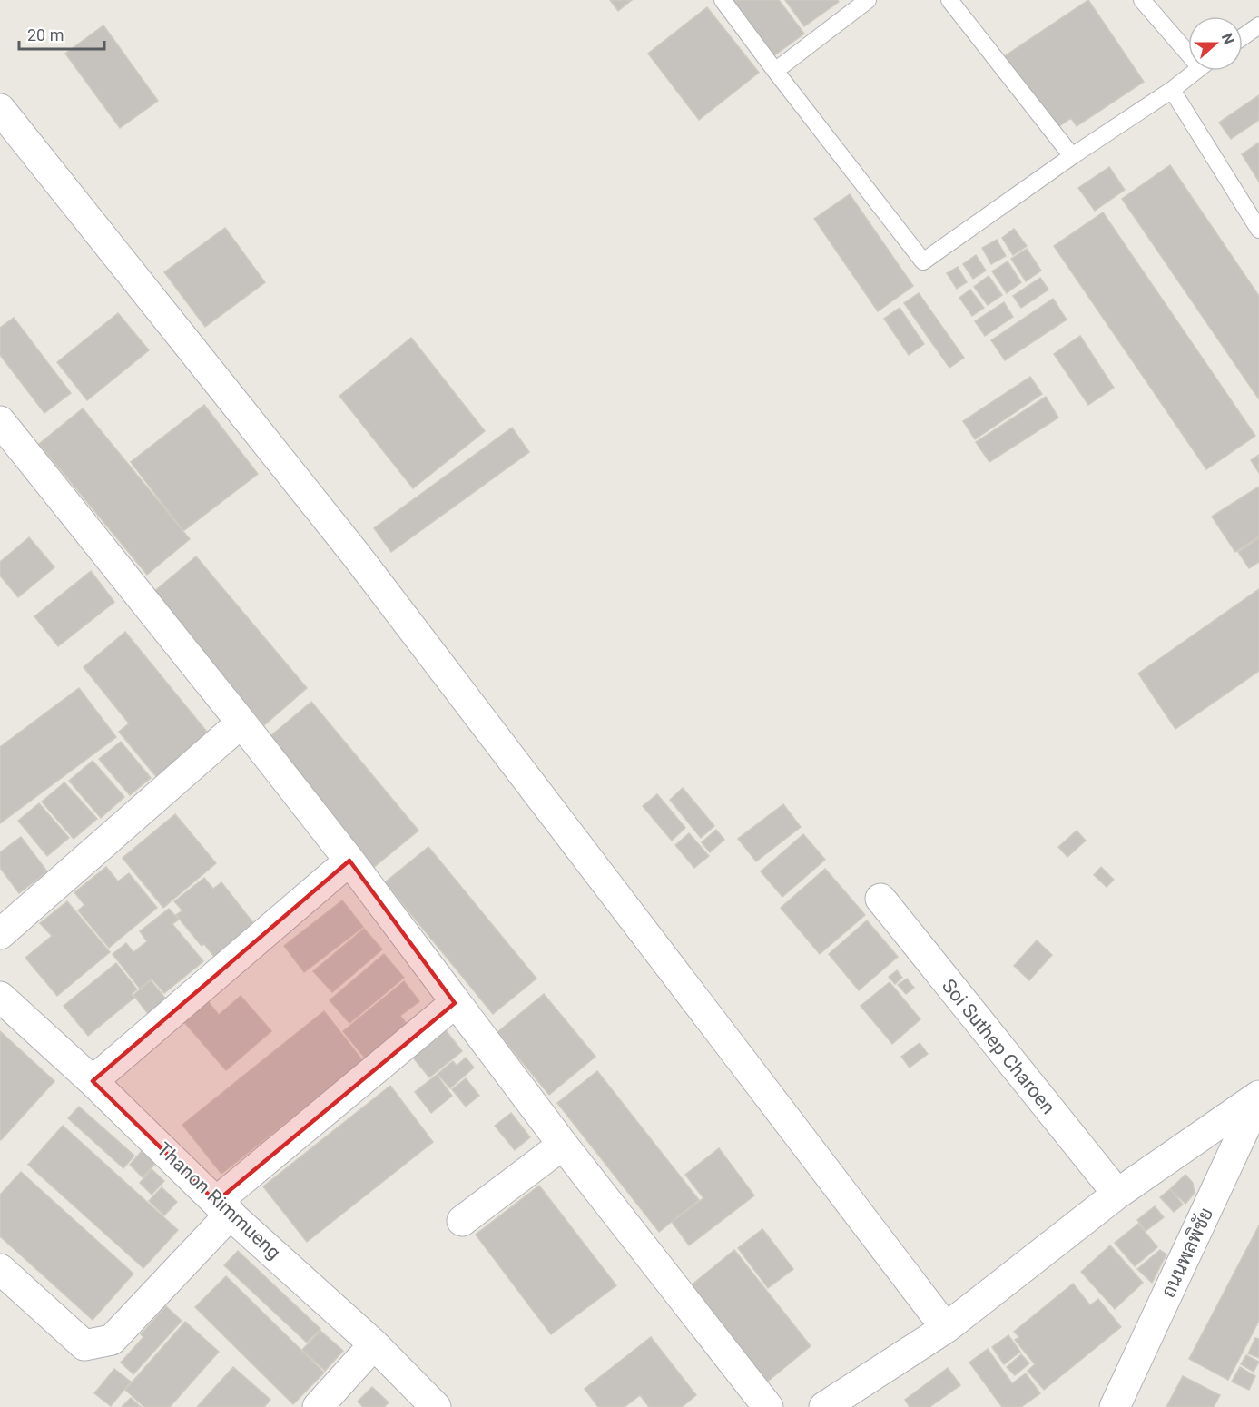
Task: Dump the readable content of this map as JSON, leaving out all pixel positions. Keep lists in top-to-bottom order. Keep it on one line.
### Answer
{"streets":{"street":["Soi Suthep Charoen","Thanon Rimmueng","ถนนพลพิชัย"]},"scale_bar":"20 m","north":"right"}
